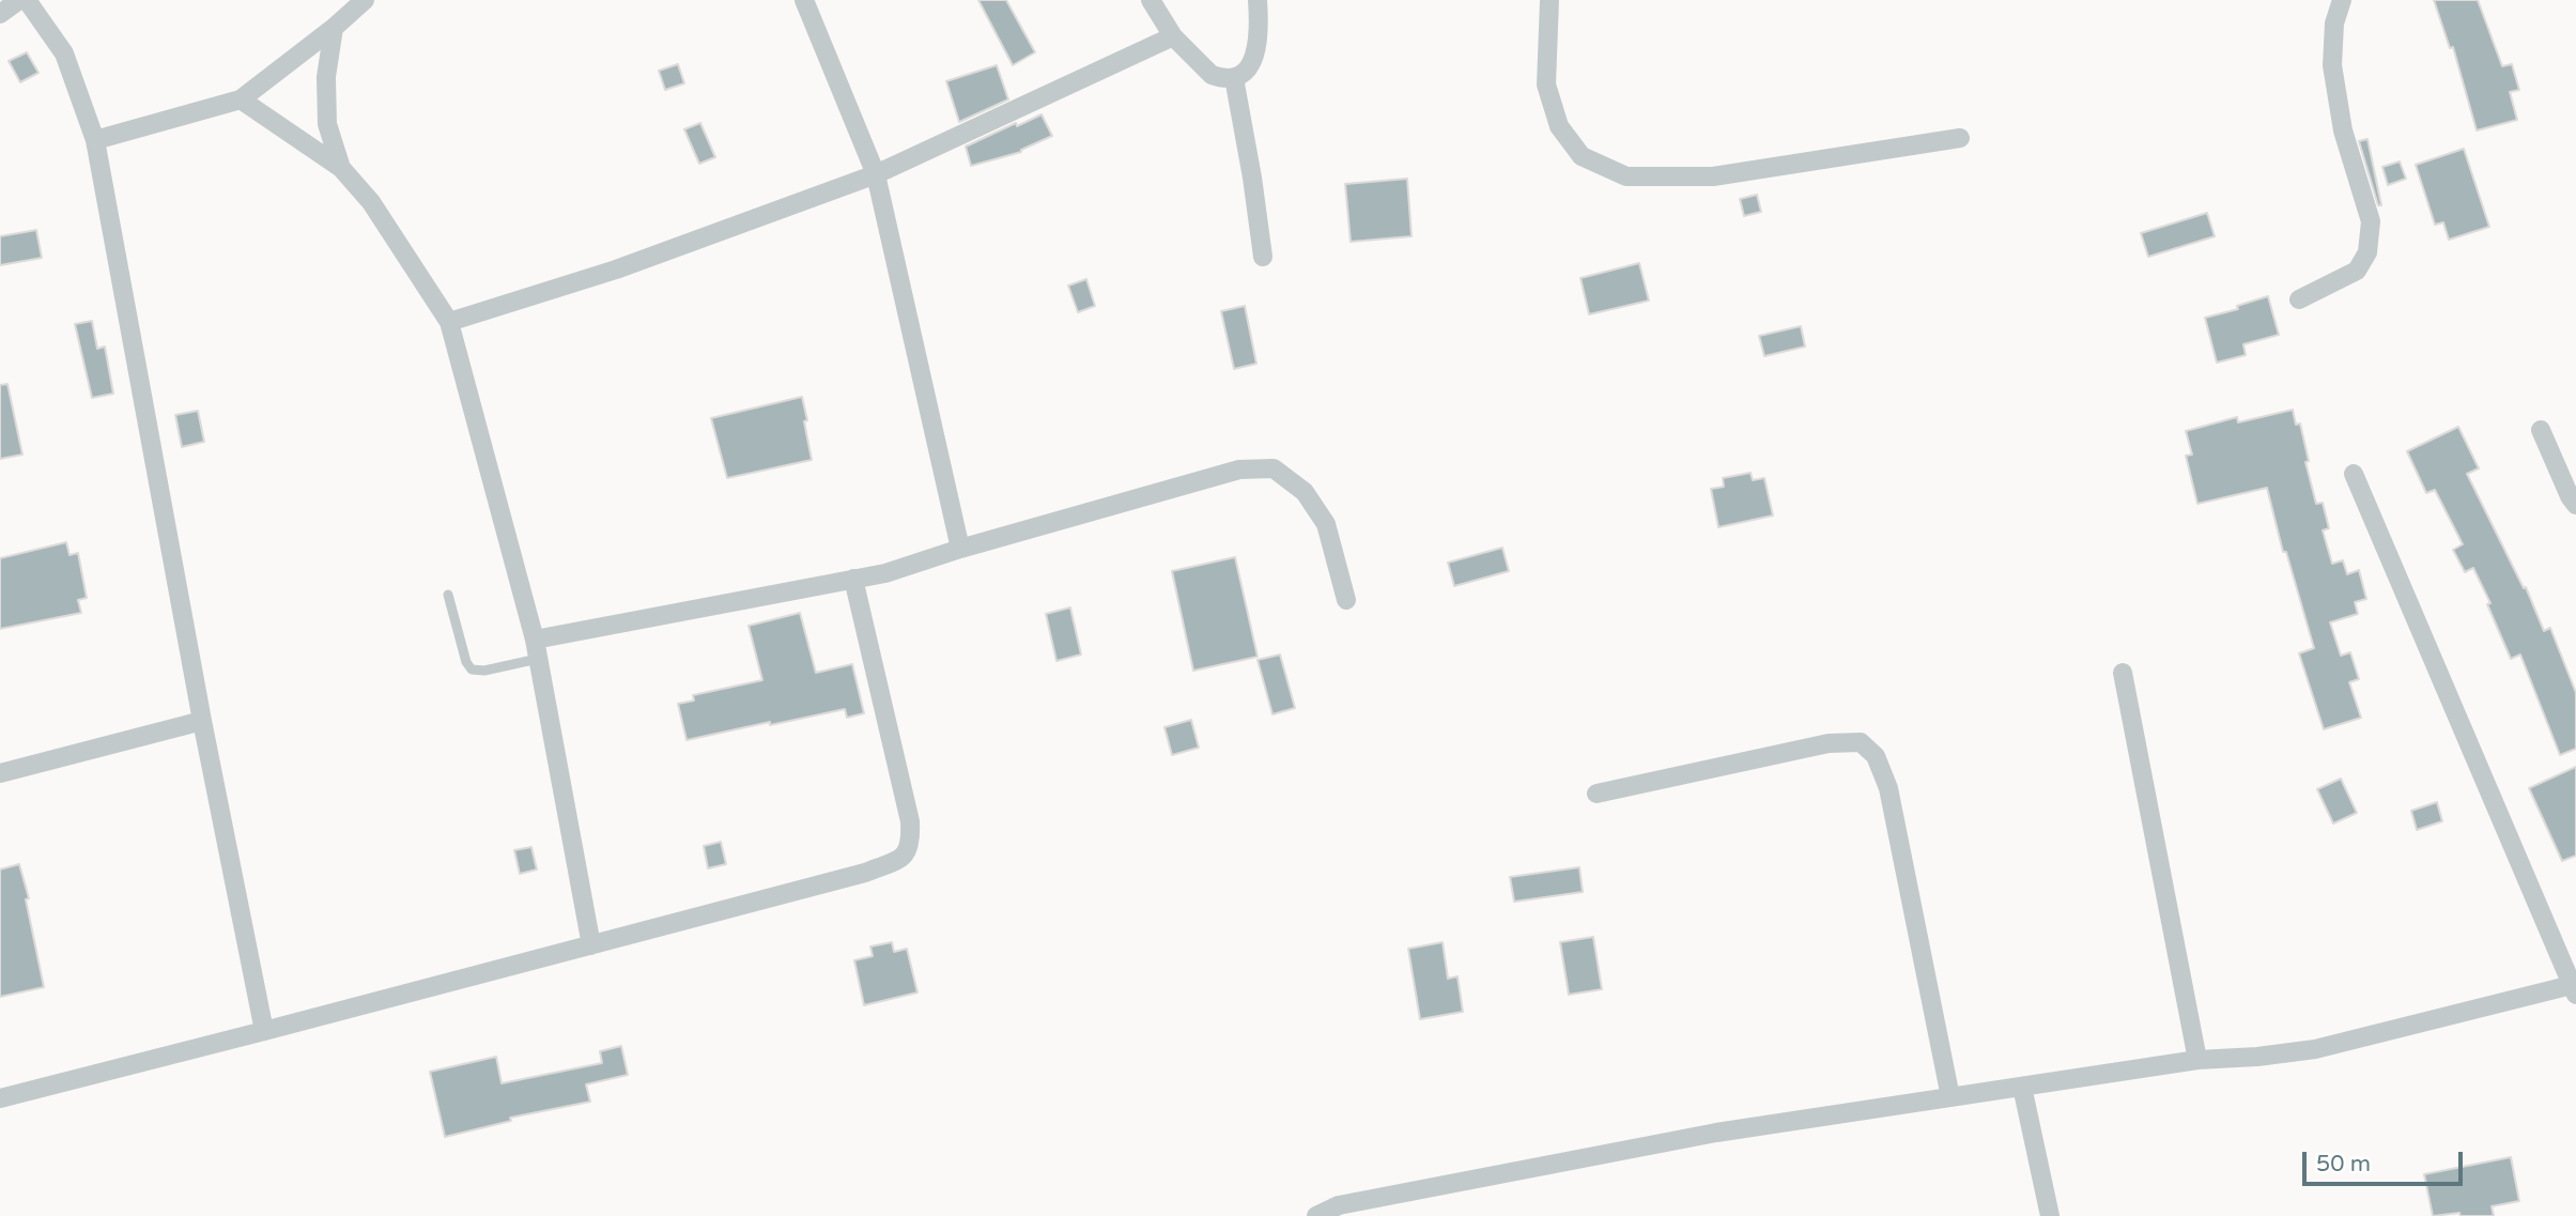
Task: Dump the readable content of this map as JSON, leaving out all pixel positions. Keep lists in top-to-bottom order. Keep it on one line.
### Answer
{"scale_bar":"50 m"}
